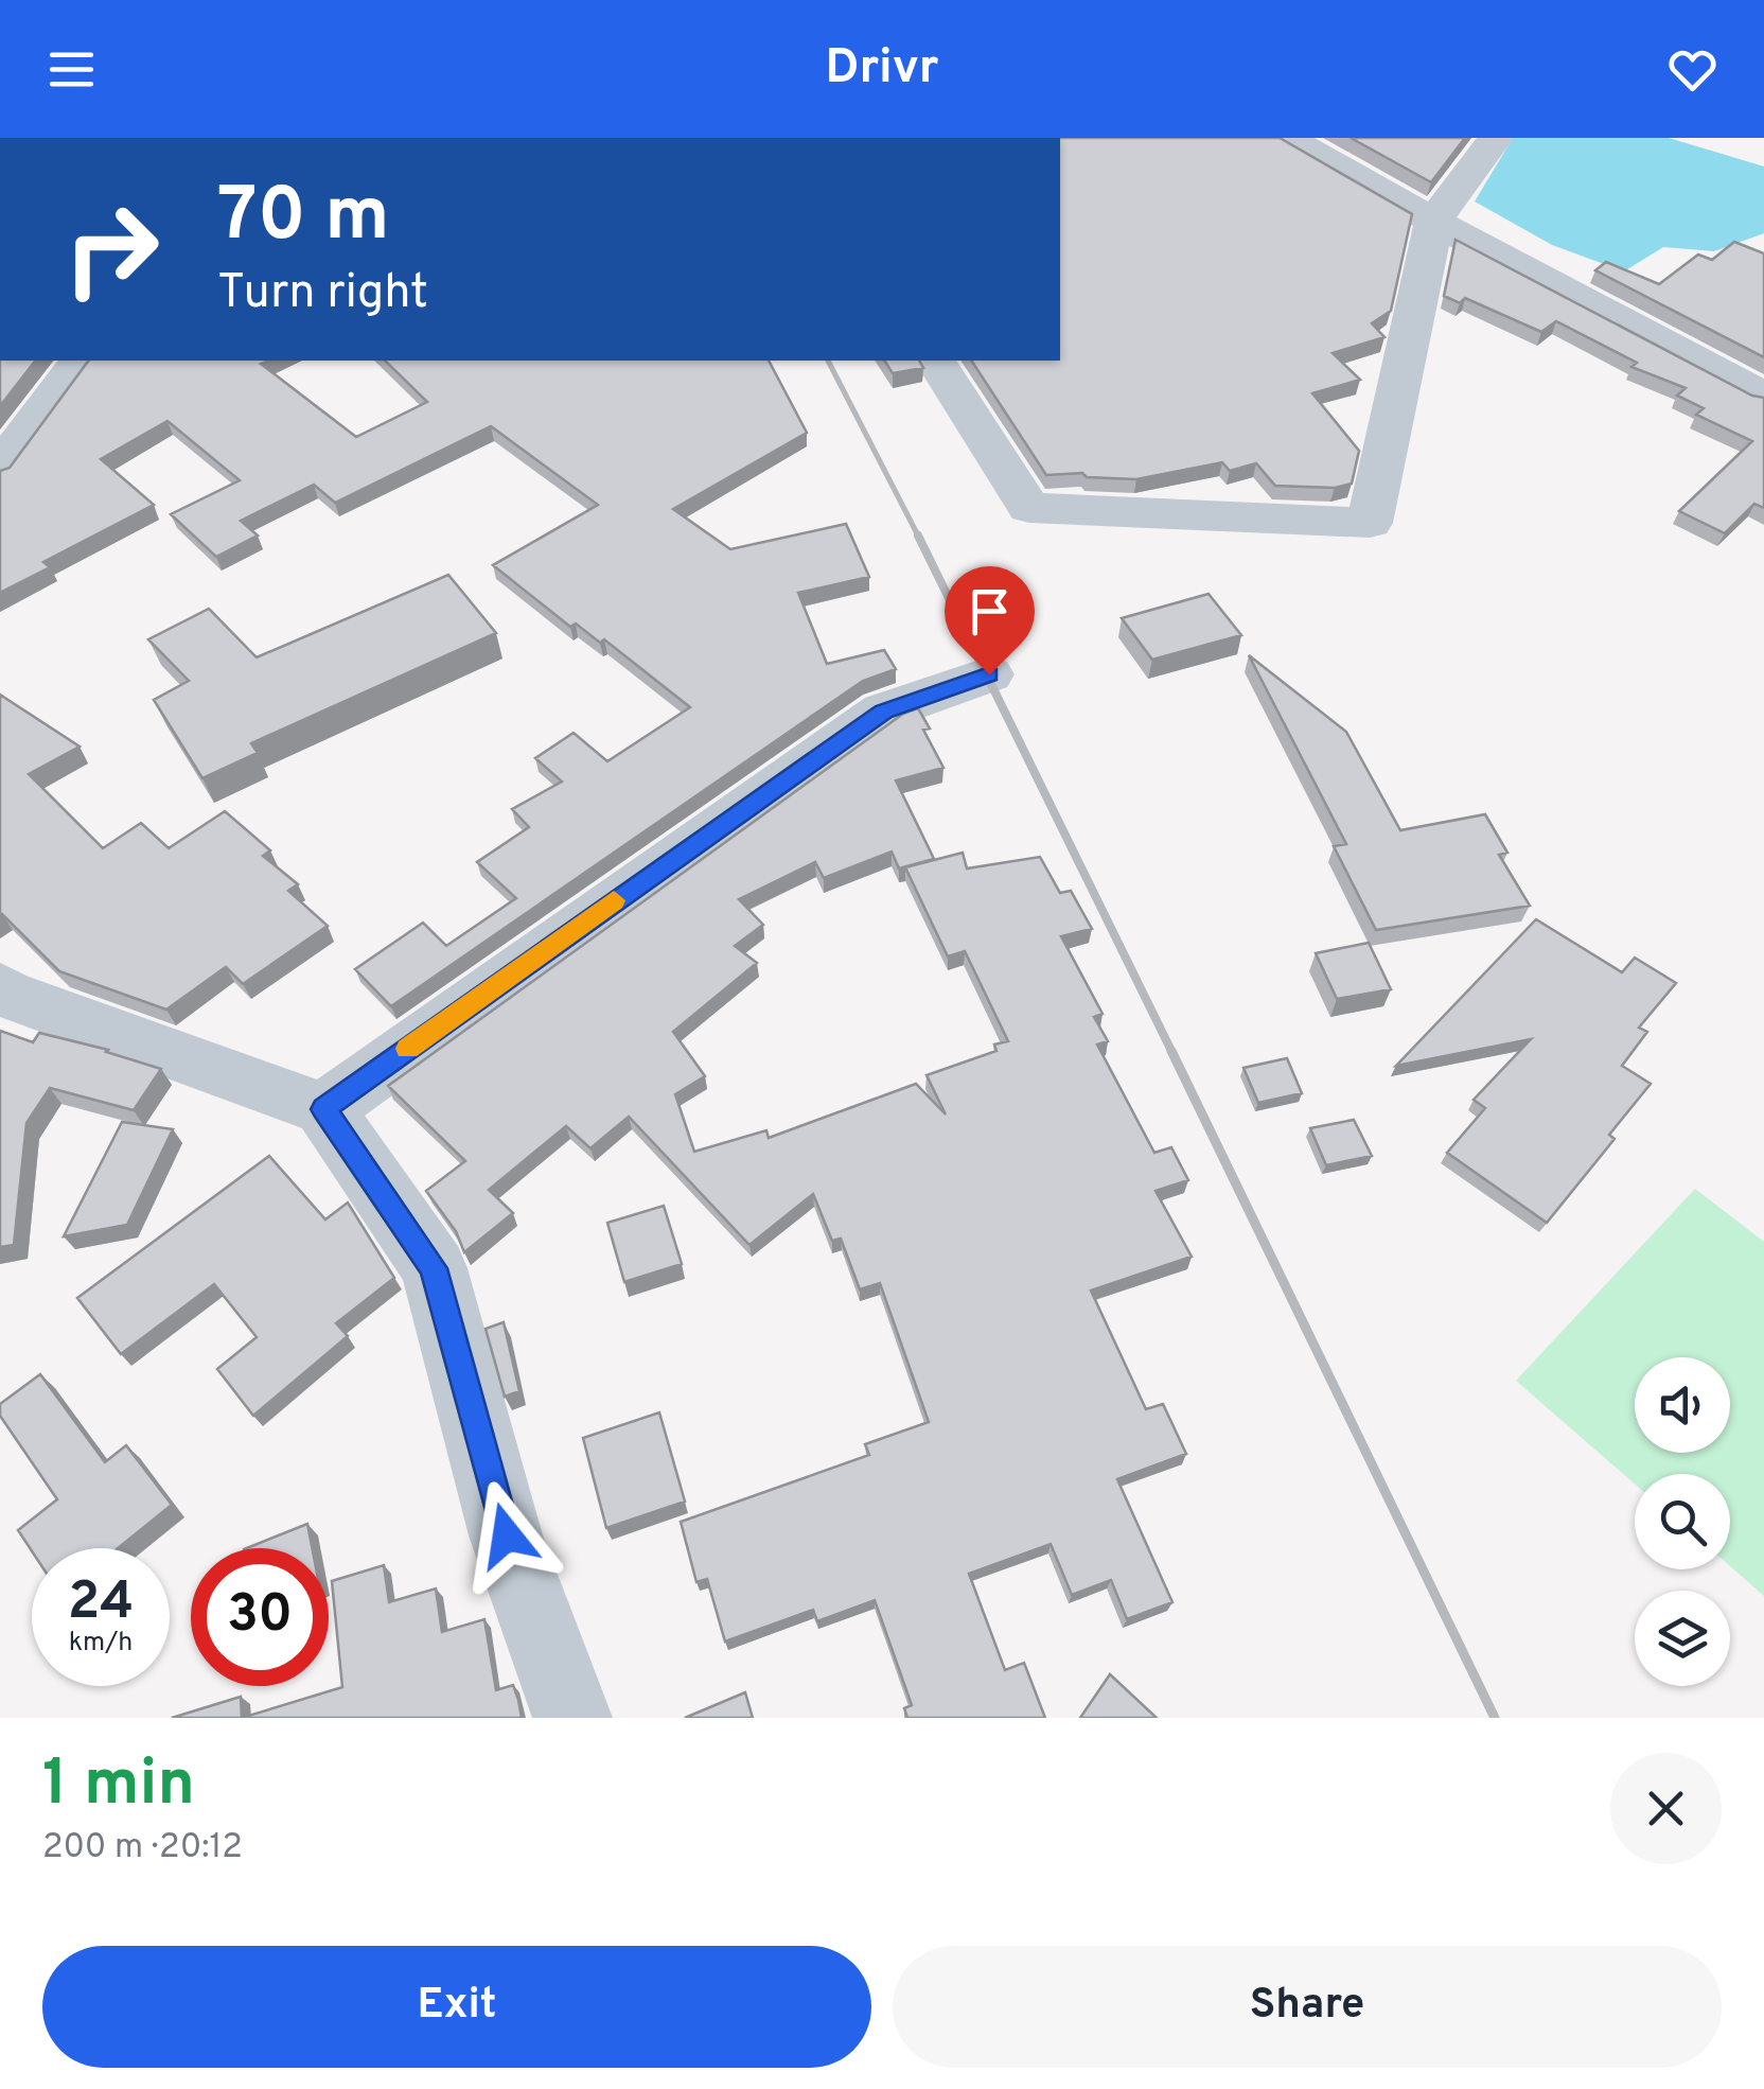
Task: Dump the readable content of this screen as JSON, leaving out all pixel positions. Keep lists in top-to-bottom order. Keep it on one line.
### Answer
{"page":{"header":"Drivr","turn":["70 m","Turn right"],"speed":"24 km/h","limit":"30","heading":["1 min","200 m · 20:12"],"buttons":["Exit","Share"]}}
